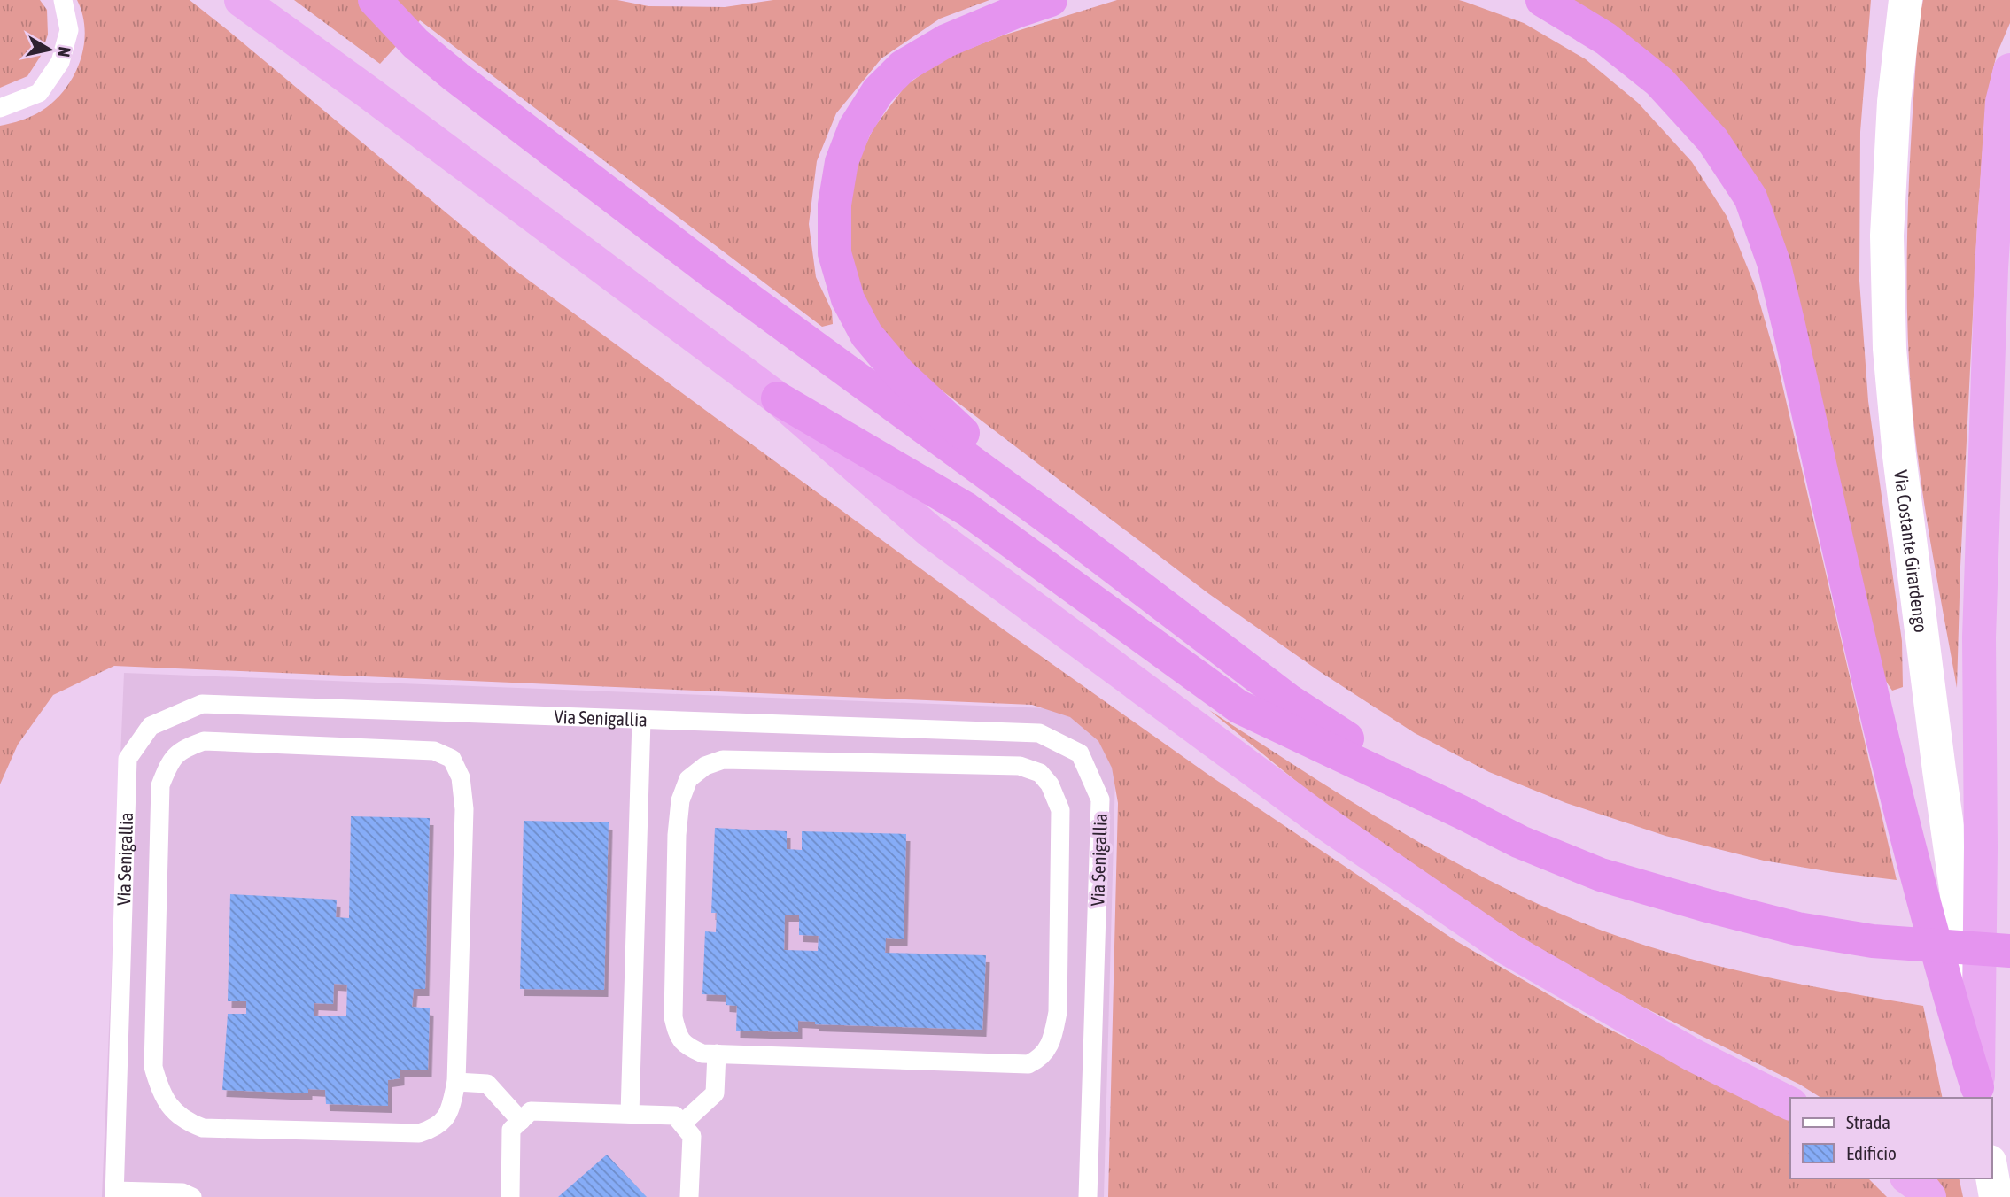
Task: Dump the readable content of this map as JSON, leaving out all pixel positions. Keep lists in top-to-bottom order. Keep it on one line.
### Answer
{"streets":{"street":["Via Costante Girardengo"],"lane":["Via Senigallia"]},"legend":["Strada","Edificio"],"north":"right"}
